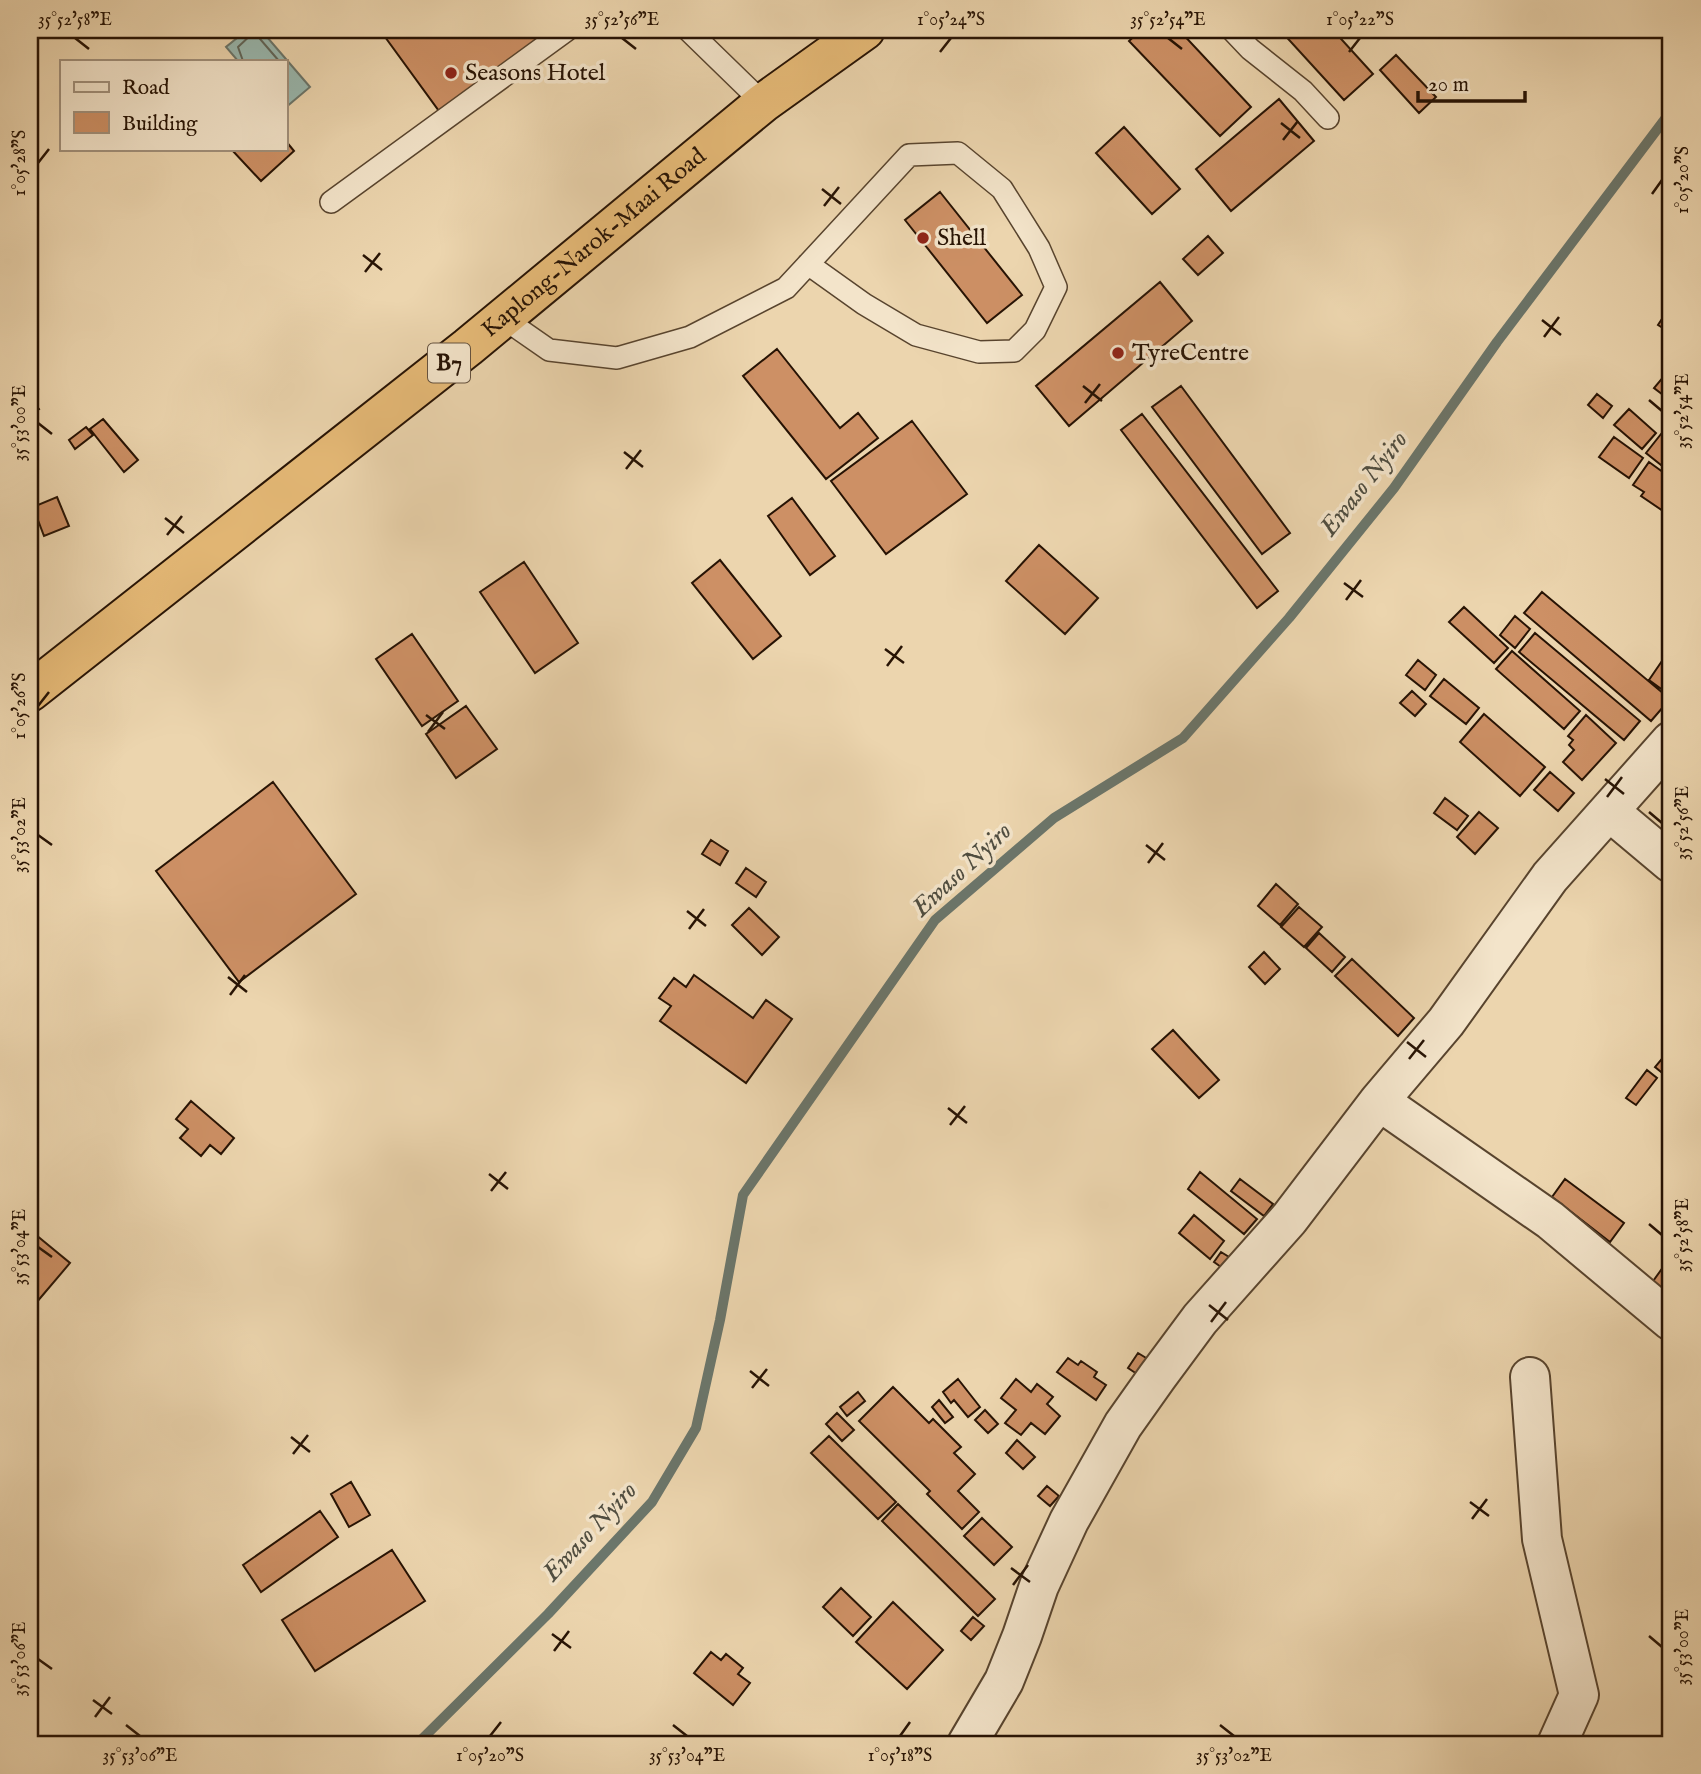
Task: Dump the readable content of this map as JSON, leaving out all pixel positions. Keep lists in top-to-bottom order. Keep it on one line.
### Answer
{"streets":{"highway":["Kaplong-Narok-Maai Road","B7"]},"water":["Ewaso Nyiro"],"places":["Seasons Hotel","Shell","TyreCentre"],"legend":["Road","Building"],"scale_bar":"20 m","coordinates":["35°52'58\"E","35°52'56\"E","1°05'24\"S","35°52'54\"E","1°05'22\"S","1°05'28\"S","1°05'20\"S","35°53'00\"E","1°05'26\"S","35°53'02\"E","35°53'04\"E","35°53'06\"E","1°05'18\"S"]}
